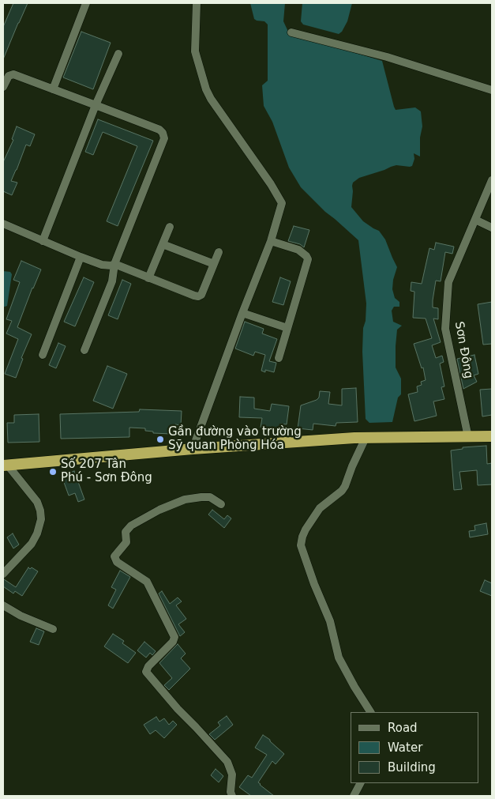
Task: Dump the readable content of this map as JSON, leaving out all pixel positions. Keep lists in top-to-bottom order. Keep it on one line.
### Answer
{"streets":{"street":["Sơn Đông"]},"places":["Gần đường vào trường Sỹ quan Phòng Hóa","Số 207 Tân Phú - Sơn Đông"],"legend":["Road","Water","Building"]}
